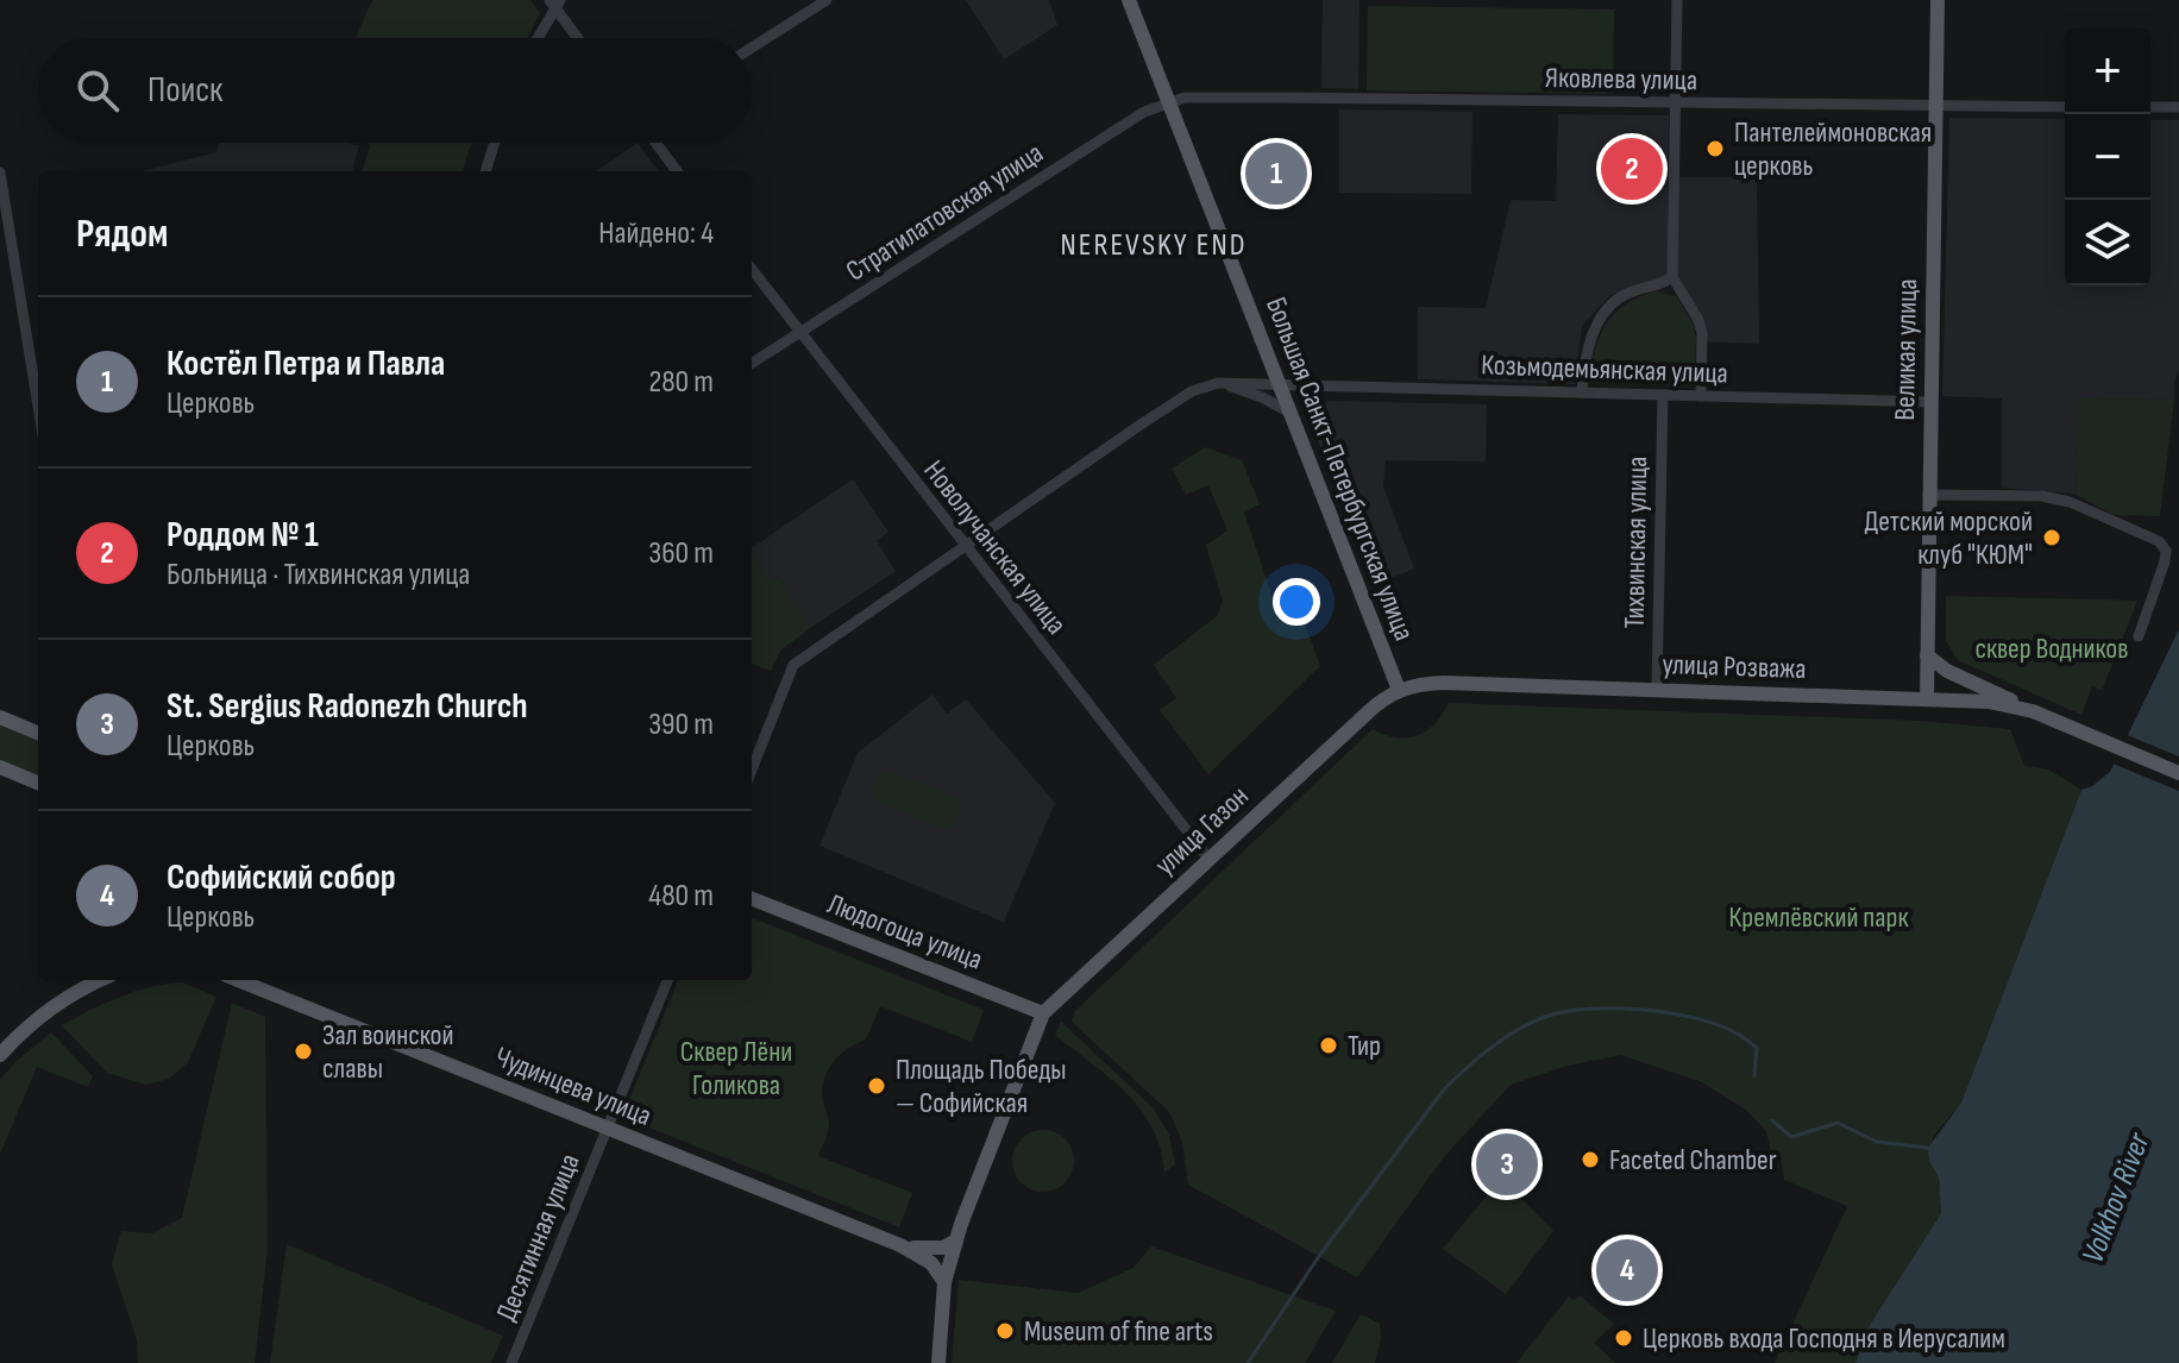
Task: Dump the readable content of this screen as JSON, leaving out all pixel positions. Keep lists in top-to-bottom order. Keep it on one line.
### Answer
{"streets":{"main road":["Великая улица","Большая Санкт-Петербургская улица","улица Розважа","улица Газон","Людогоща улица","Чудинцева улица"],"street":["Яковлева улица","Стратилатовская улица","Козьмодемьянская улица","Тихвинская улица","Новолучанская улица","Десятинная улица"]},"crossings":[["Яковлева улица","Стратилатовская улица"],["Яковлева улица","Великая улица"],["Яковлева улица","Большая Санкт-Петербургская улица"],["Стратилатовская улица","Большая Санкт-Петербургская улица"],["Стратилатовская улица","Новолучанская улица"],["Великая улица","Козьмодемьянская улица"],["Великая улица","улица Розважа"],["Козьмодемьянская улица","Большая Санкт-Петербургская улица"],["Козьмодемьянская улица","Тихвинская улица"],["Большая Санкт-Петербургская улица","улица Розважа"],["Большая Санкт-Петербургская улица","улица Газон"],["Тихвинская улица","улица Розважа"],["Новолучанская улица","улица Газон"],["улица Розважа","улица Газон"],["улица Газон","Людогоща улица"],["Чудинцева улица","Десятинная улица"]],"districts":["NEREVSKY END"],"water":["Volkhov River"],"parks":["сквер Водников","Кремлёвский парк","Сквер Лёни Голикова"],"places":["Пантелеймоновская церковь","Детский морской клуб \"КЮМ\"","Тир","Зал воинской славы","Площадь Победы — Софийская","Faceted Chamber","Museum of fine arts","Церковь входа Господня в Иерусалим"],"page":{"map_buttons":["+","−"],"search":"Поиск","pins":["2","1","3","4"],"heading":["Рядом","Найдено: 4"],"list":[{"mark":"1","name":"Костёл Петра и Павла","note":"Церковь","value":"280 m"},{"mark":"2","name":"Роддом № 1","note":"Больница · Тихвинская улица","value":"360 m"},{"mark":"3","name":"St. Sergius Radonezh Church","note":"Церковь","value":"390 m"},{"mark":"4","name":"Софийский собор","note":"Церковь","value":"480 m"}]}}
